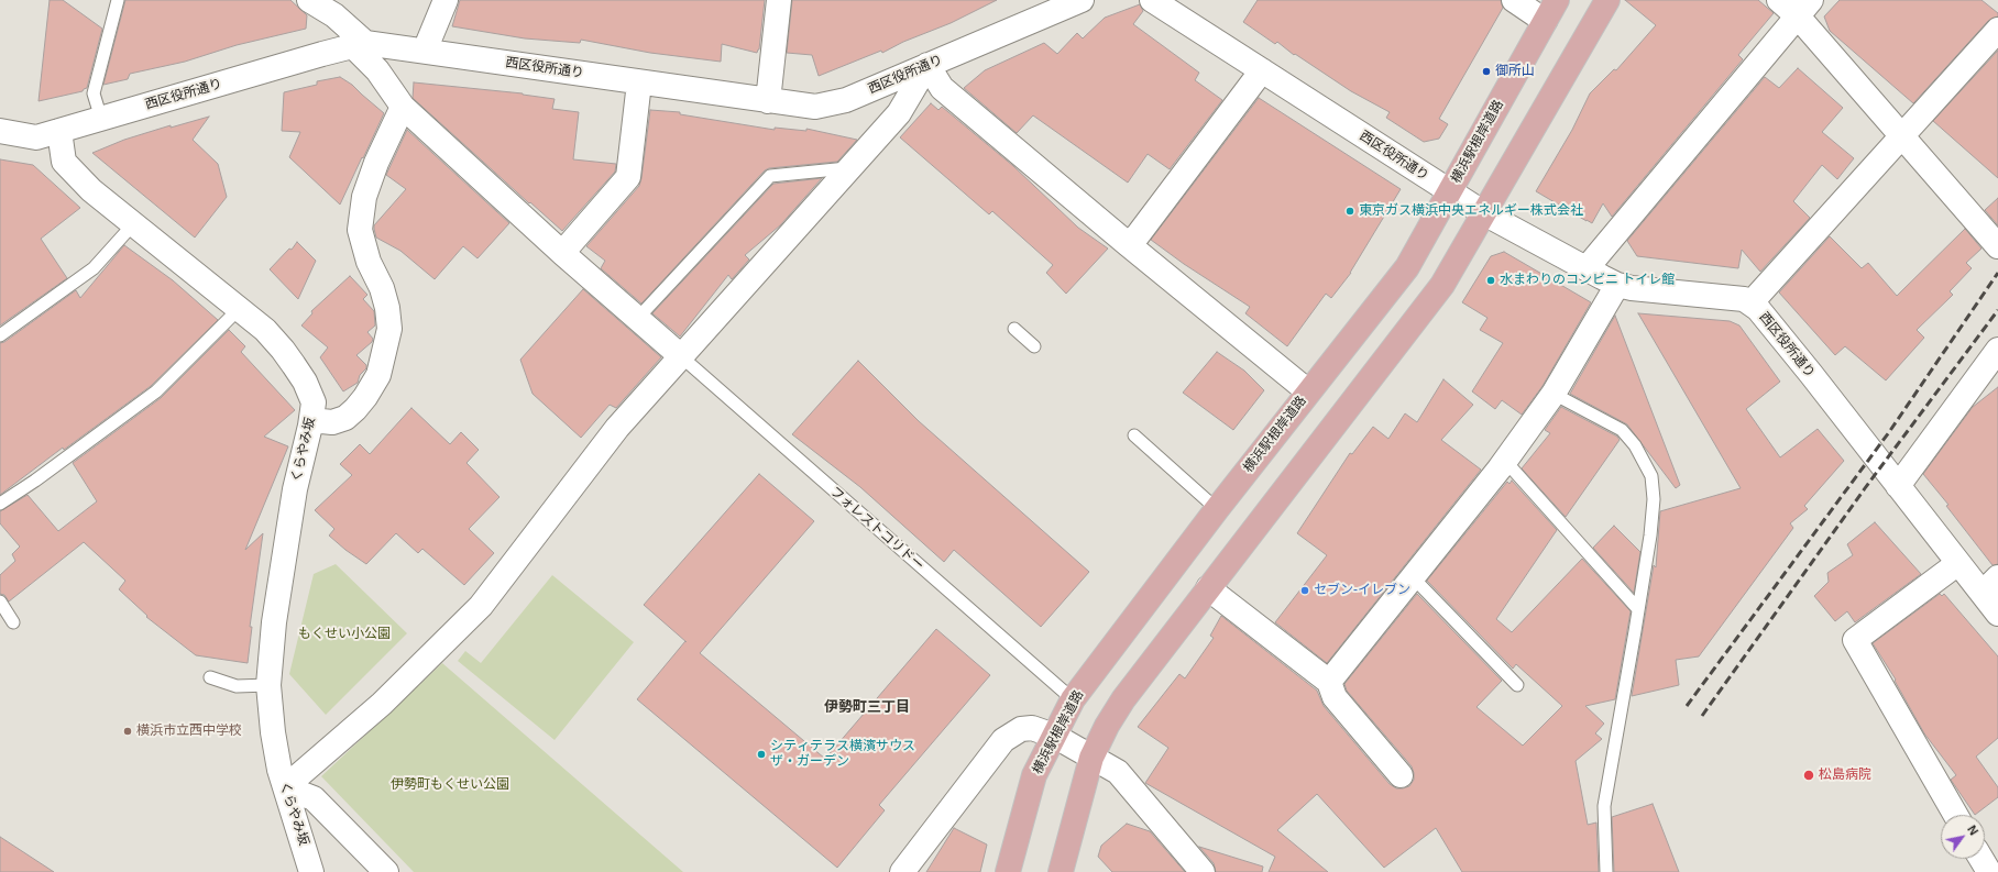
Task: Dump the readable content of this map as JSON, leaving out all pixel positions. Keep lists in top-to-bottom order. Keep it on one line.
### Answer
{"streets":{"main road":["横浜駅根岸道路"],"street":["西区役所通り","くらやみ坂"],"lane":["フォレストコリドー"]},"crossings":[["西区役所通り","横浜駅根岸道路"],["西区役所通り","くらやみ坂"],["横浜駅根岸道路","フォレストコリドー"]],"districts":["伊勢町三丁目"],"parks":["もくせい小公園","伊勢町もくせい公園"],"places":["御所山","東京ガス横浜中央エネルギー株式会社","水まわりのコンビニ トイレ館","セブン-イレブン","横浜市立西中学校","シティテラス横濱サウス ザ・ガーデン","松島病院"],"north":"top right"}
